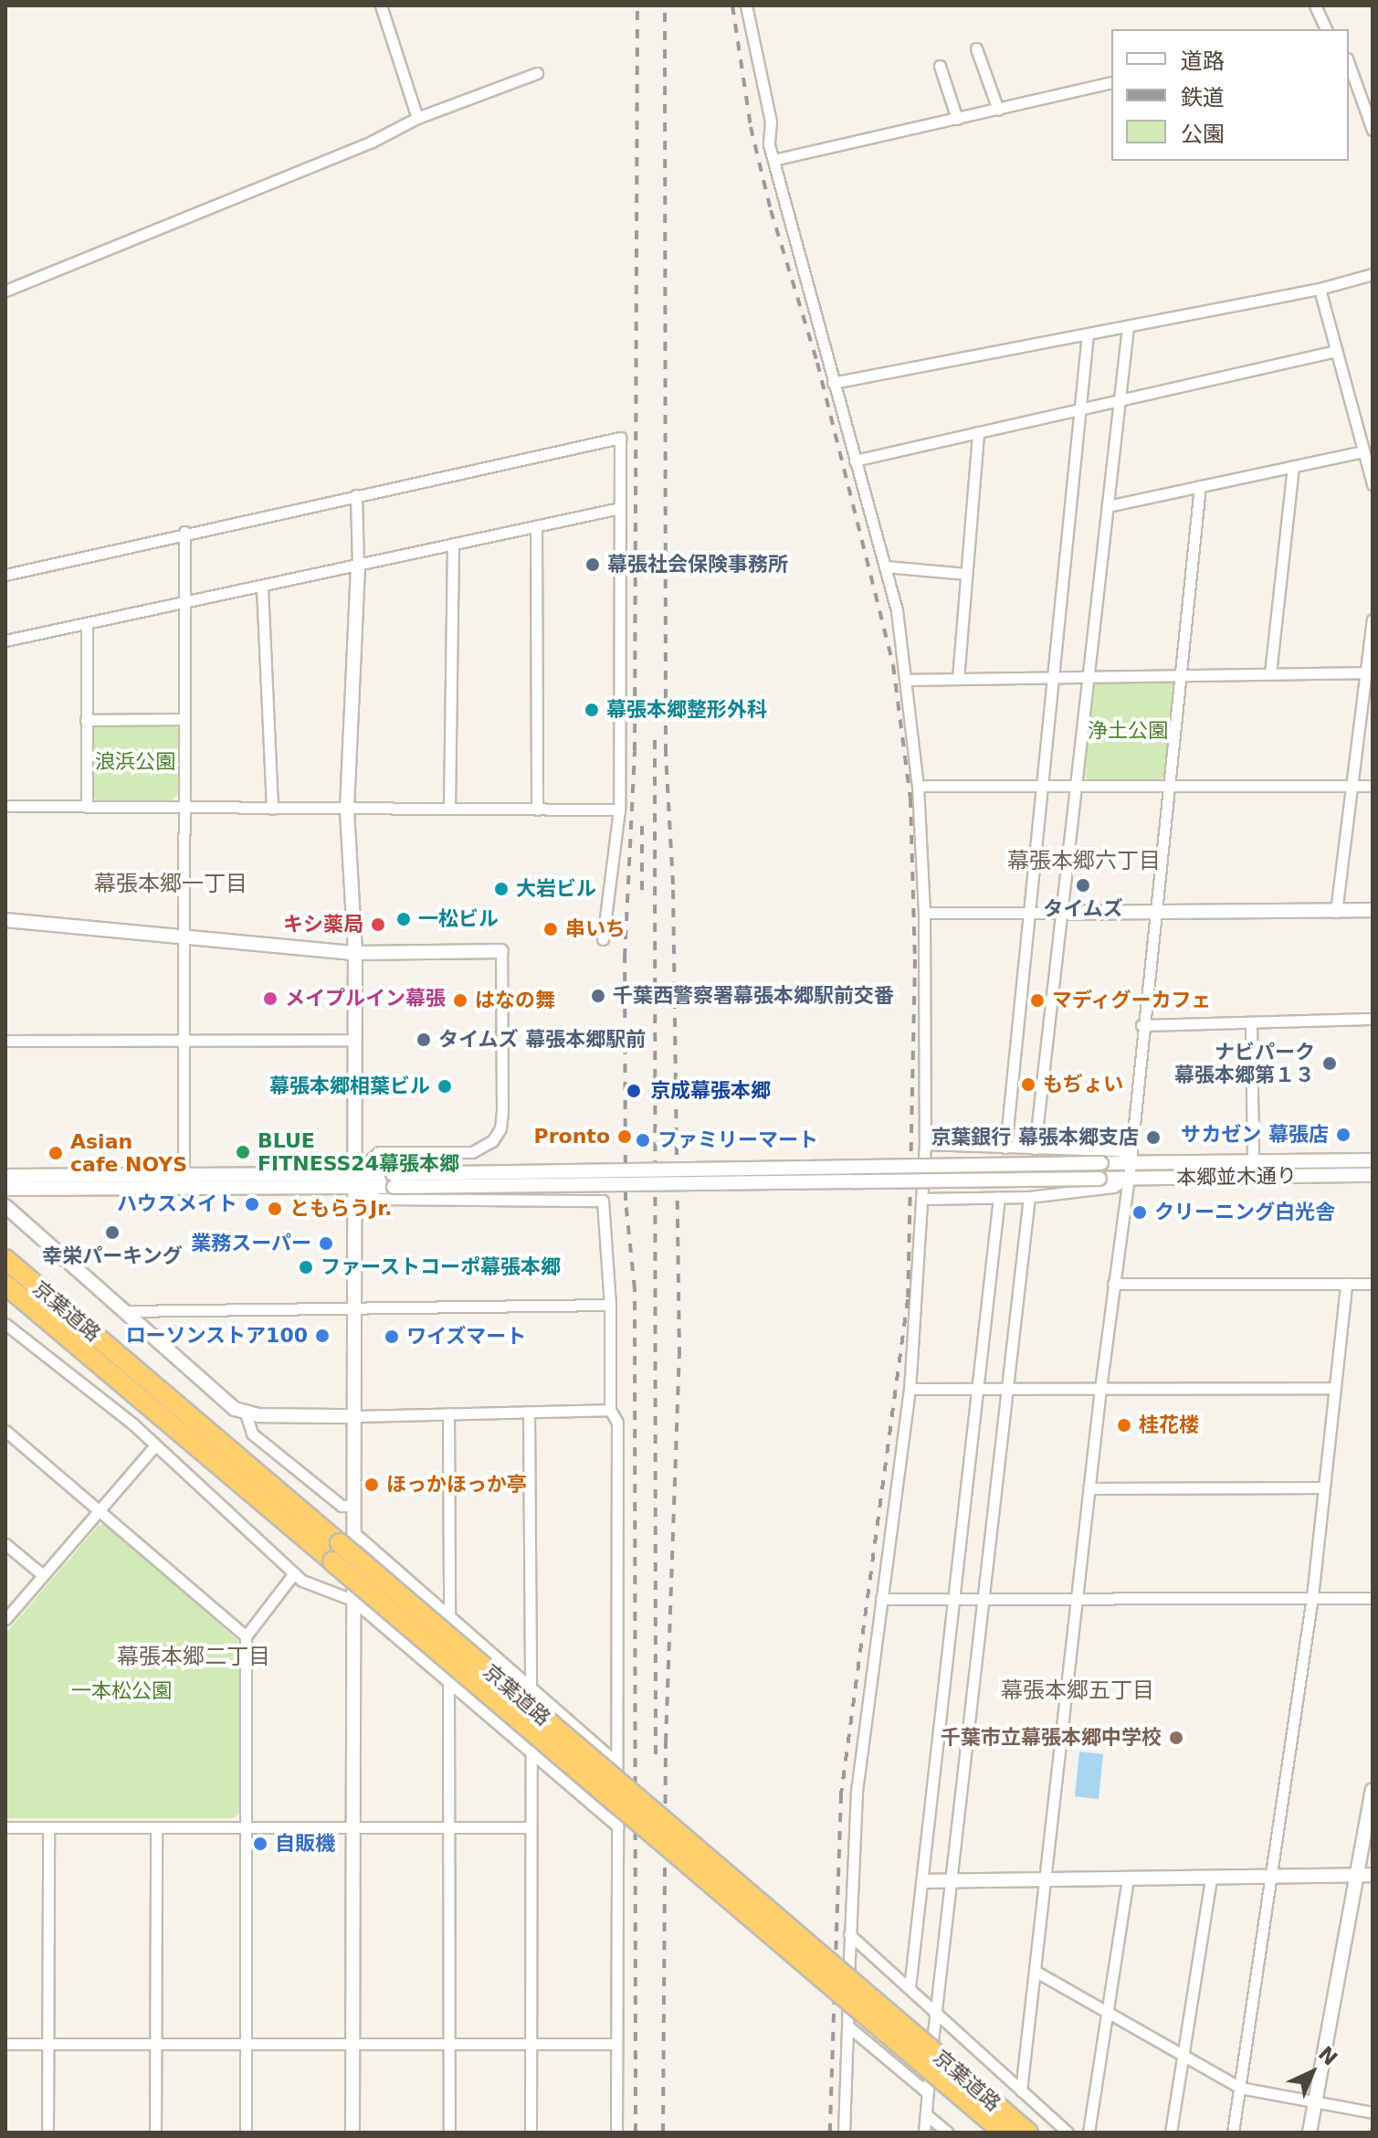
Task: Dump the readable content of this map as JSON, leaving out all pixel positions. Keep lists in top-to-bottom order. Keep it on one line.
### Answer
{"streets":{"highway":["京葉道路"],"street":["本郷並木通り"]},"districts":["幕張本郷六丁目","幕張本郷一丁目","幕張本郷二丁目","幕張本郷五丁目"],"parks":["浄土公園","浪浜公園","一本松公園"],"places":["幕張社会保険事務所","幕張本郷整形外科","タイムズ","大岩ビル","一松ビル","キシ薬局","串いち","千葉西警察署幕張本郷駅前交番","メイプルイン幕張","はなの舞","マディグーカフェ","タイムズ 幕張本郷駅前","ナビパーク 幕張本郷第１３","もぢょい","幕張本郷相葉ビル","京成幕張本郷","サカゼン 幕張店","Pronto","京葉銀行 幕張本郷支店","ファミリーマート","BLUE FITNESS24幕張本郷","Asian cafe NOYS","ハウスメイト","ともらうJr.","クリーニング白光舎","幸栄パーキング","業務スーパー","ファーストコーポ幕張本郷","ローソンストア100","ワイズマート","桂花楼","ほっかほっか亭","千葉市立幕張本郷中学校","自販機"],"legend":["道路","鉄道","公園"],"north":"top right"}
